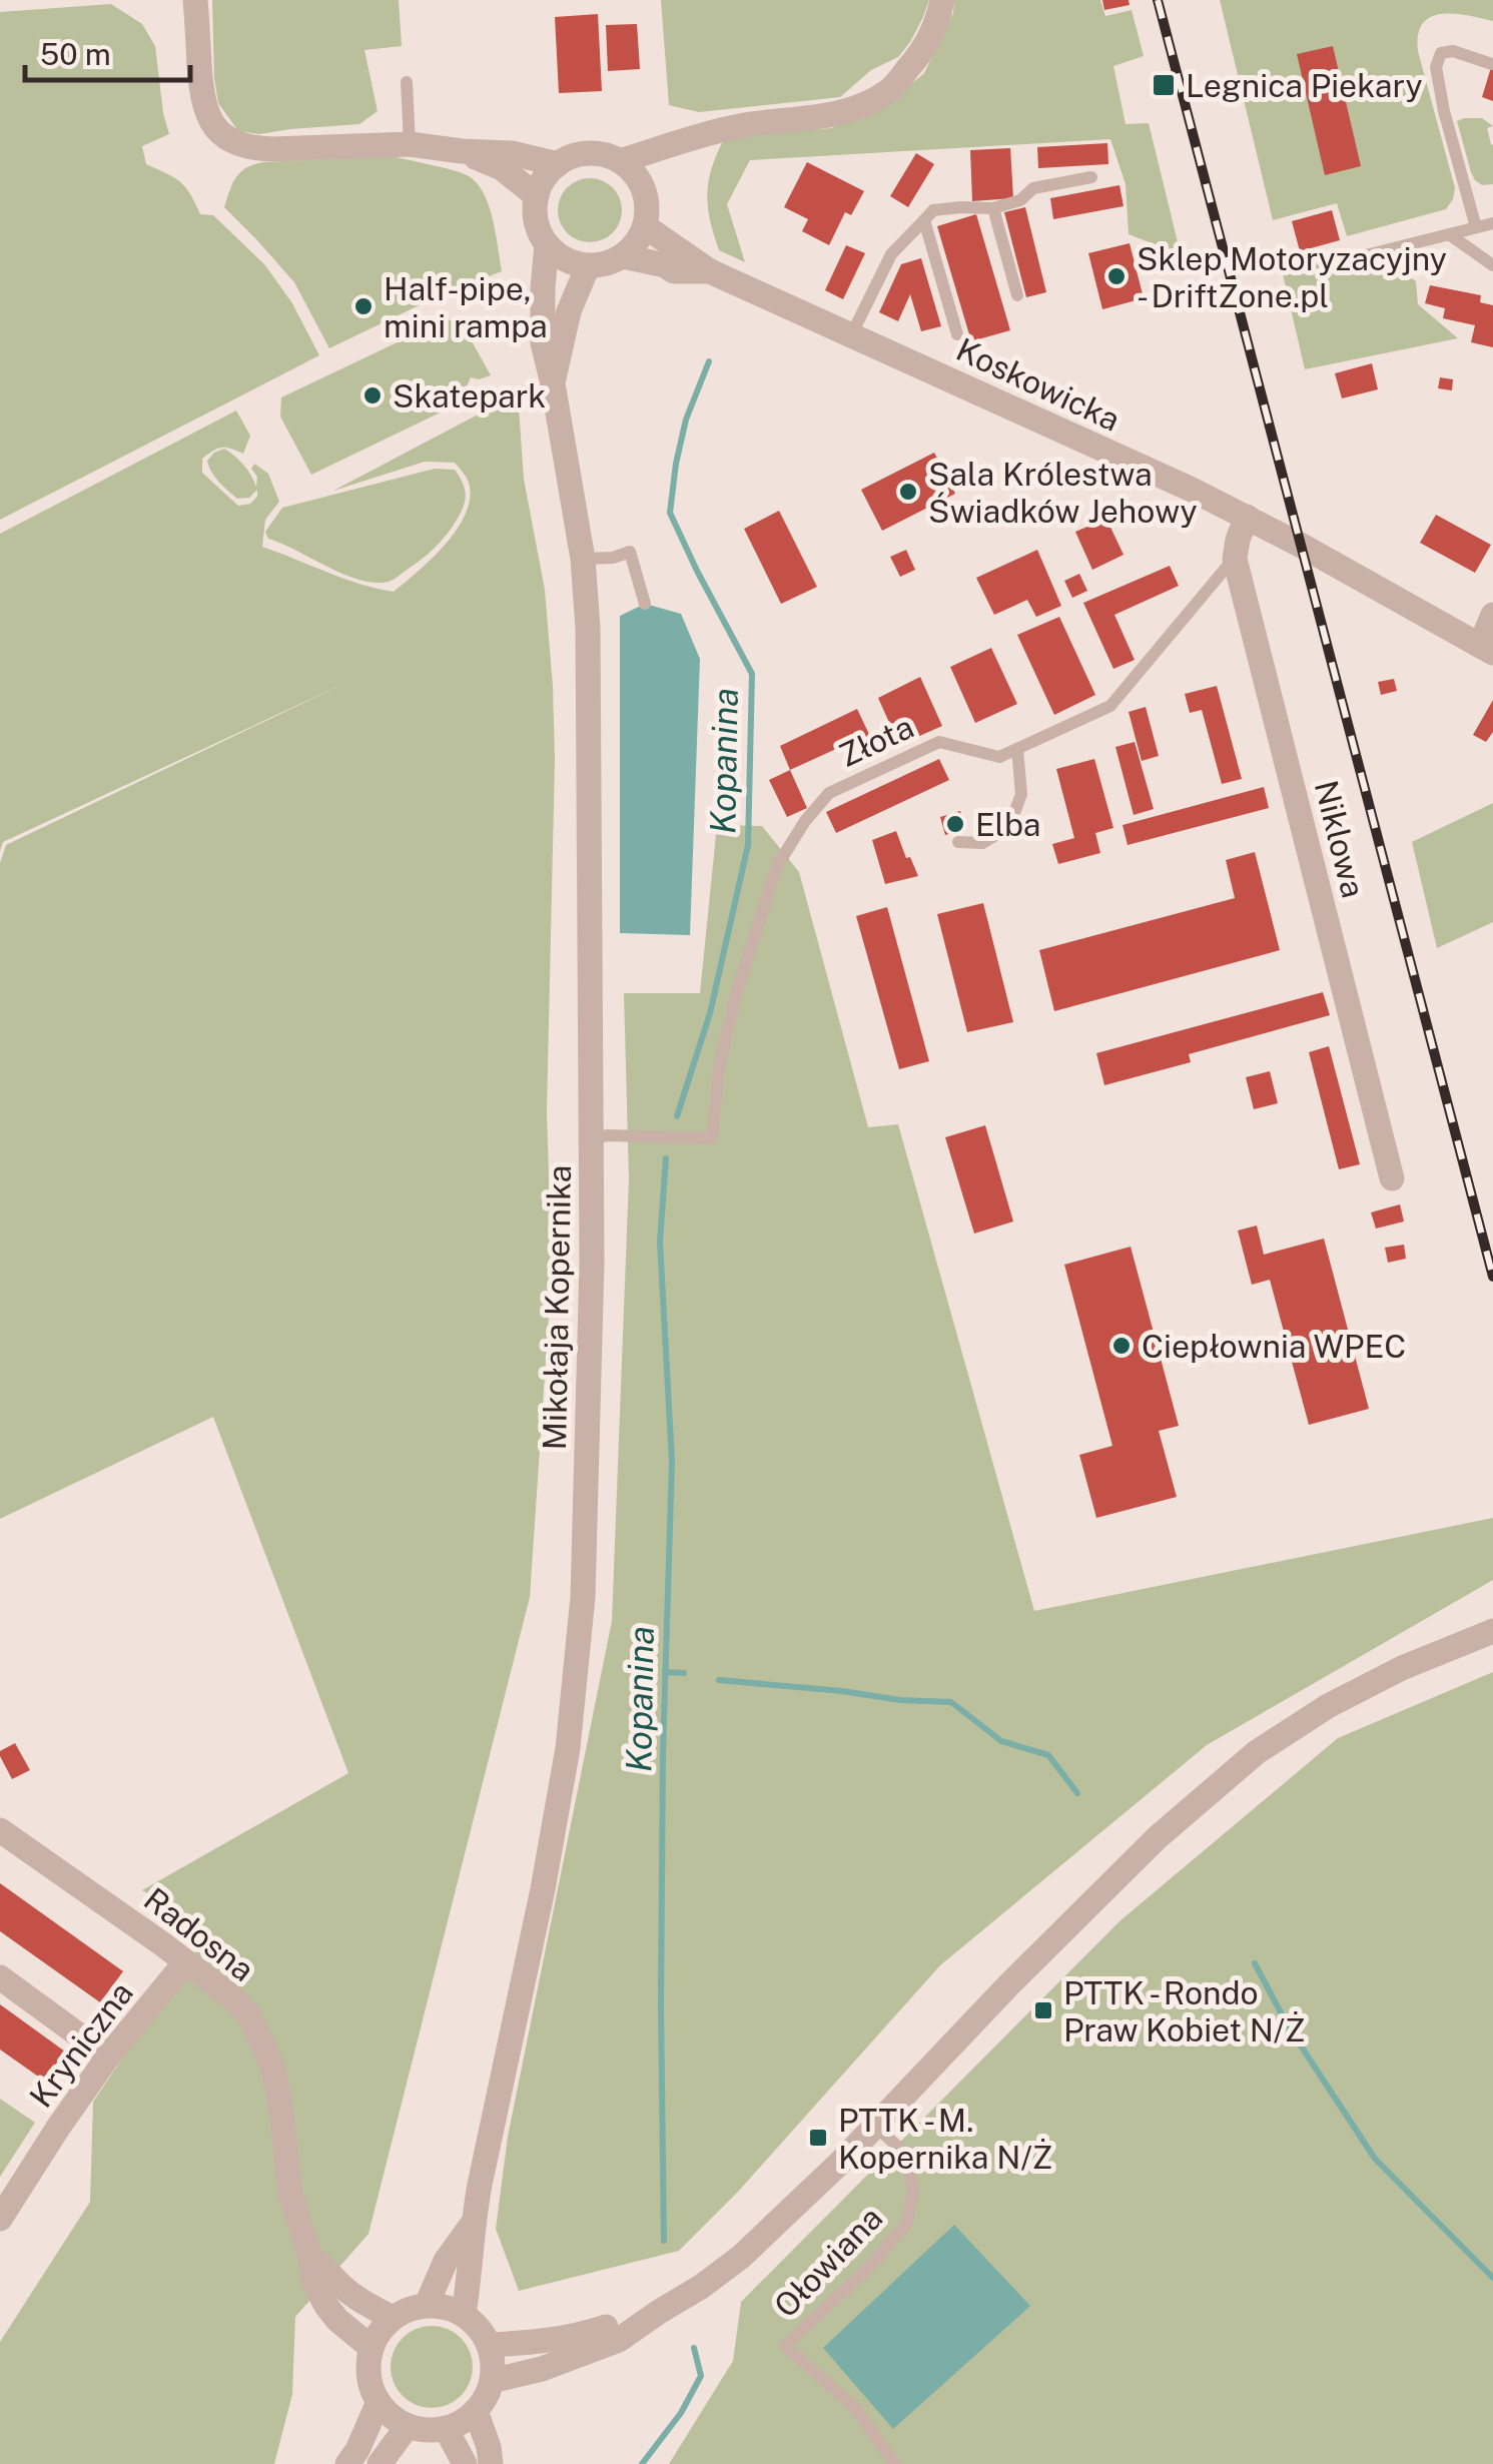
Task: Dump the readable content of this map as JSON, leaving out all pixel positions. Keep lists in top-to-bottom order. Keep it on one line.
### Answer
{"streets":{"street":["Koskowicka","Niklowa","Mikołaja Kopernika","Radosna","Kryniczna"],"lane":["Złota","Ołowiana"]},"crossings":[["Koskowicka","Mikołaja Kopernika"],["Złota","Niklowa"],["Złota","Mikołaja Kopernika"],["Mikołaja Kopernika","Radosna"],["Radosna","Kryniczna"]],"water":["Kopanina"],"places":{"transit":["Legnica Piekary","PTTK - Rondo Praw Kobiet N/Ż","PTTK - M. Kopernika N/Ż"],"other":["Sklep Motoryzacyjny - DriftZone.pl","Half-pipe, mini rampa","Skatepark","Sala Królestwa Świadków Jehowy","Elba","Ciepłownia WPEC"]},"scale_bar":"50 m"}
